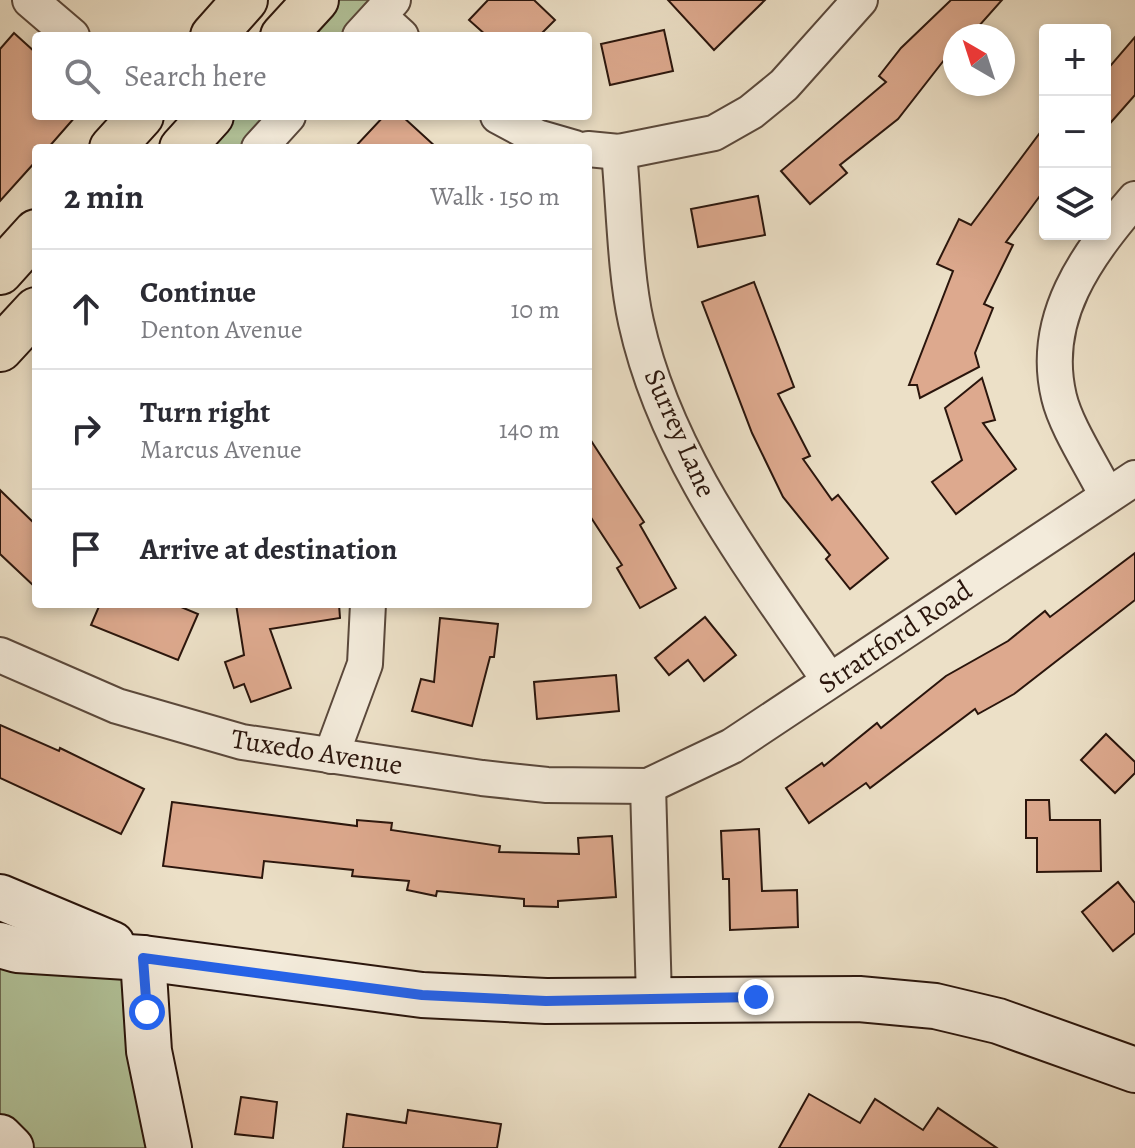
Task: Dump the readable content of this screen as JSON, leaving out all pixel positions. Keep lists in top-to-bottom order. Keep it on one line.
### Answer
{"streets":{"street":["Surrey Lane","Strattford Road","Tuxedo Avenue"]},"crossings":[["Surrey Lane","Strattford Road"],["Strattford Road","Tuxedo Avenue"]],"north":"top left","page":{"map_buttons":["+","−"],"search":"Search here","heading":["2 min","Walk · 150 m"],"list":[["Continue","Denton Avenue","10 m"],["Turn right","Marcus Avenue","140 m"],"Arrive at destination"]}}
